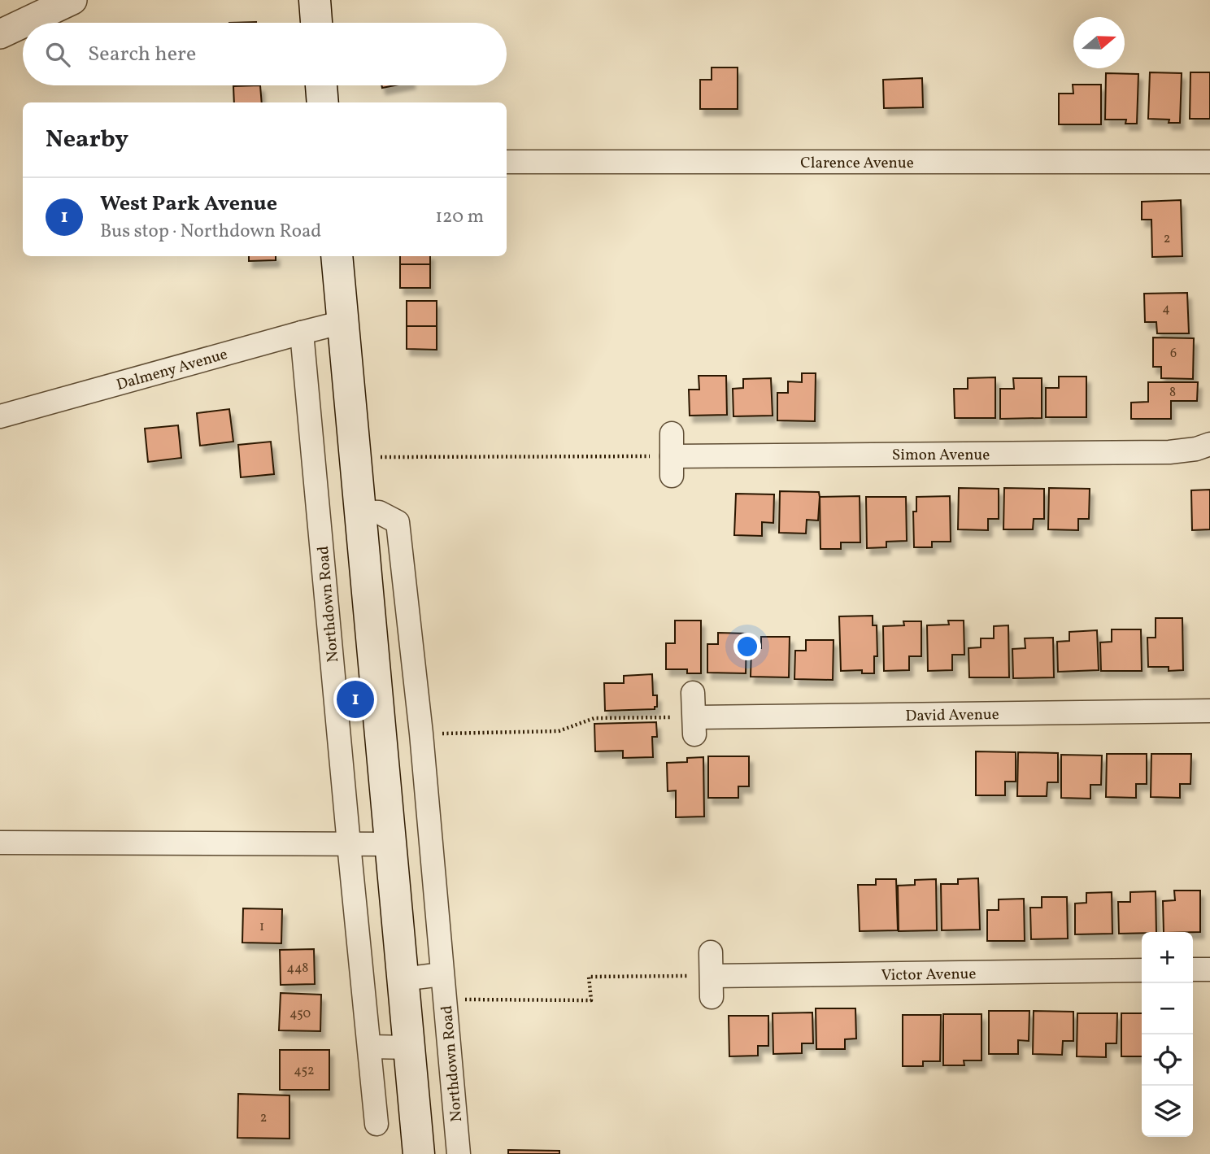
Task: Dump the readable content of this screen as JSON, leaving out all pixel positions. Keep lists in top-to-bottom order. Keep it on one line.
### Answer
{"streets":{"street":["Clarence Avenue","Dalmeny Avenue","Simon Avenue","Northdown Road","David Avenue","Victor Avenue"]},"crossings":[["Dalmeny Avenue","Northdown Road"]],"house_numbers":["2","4","6","8","1","448","450","452","2"],"north":"right","page":{"search":"Search here","heading":"Nearby","list":[{"mark":"1","name":"West Park Avenue","note":"Bus stop · Northdown Road","value":"120 m"}],"pins":"1","map_buttons":["+","−"]}}
